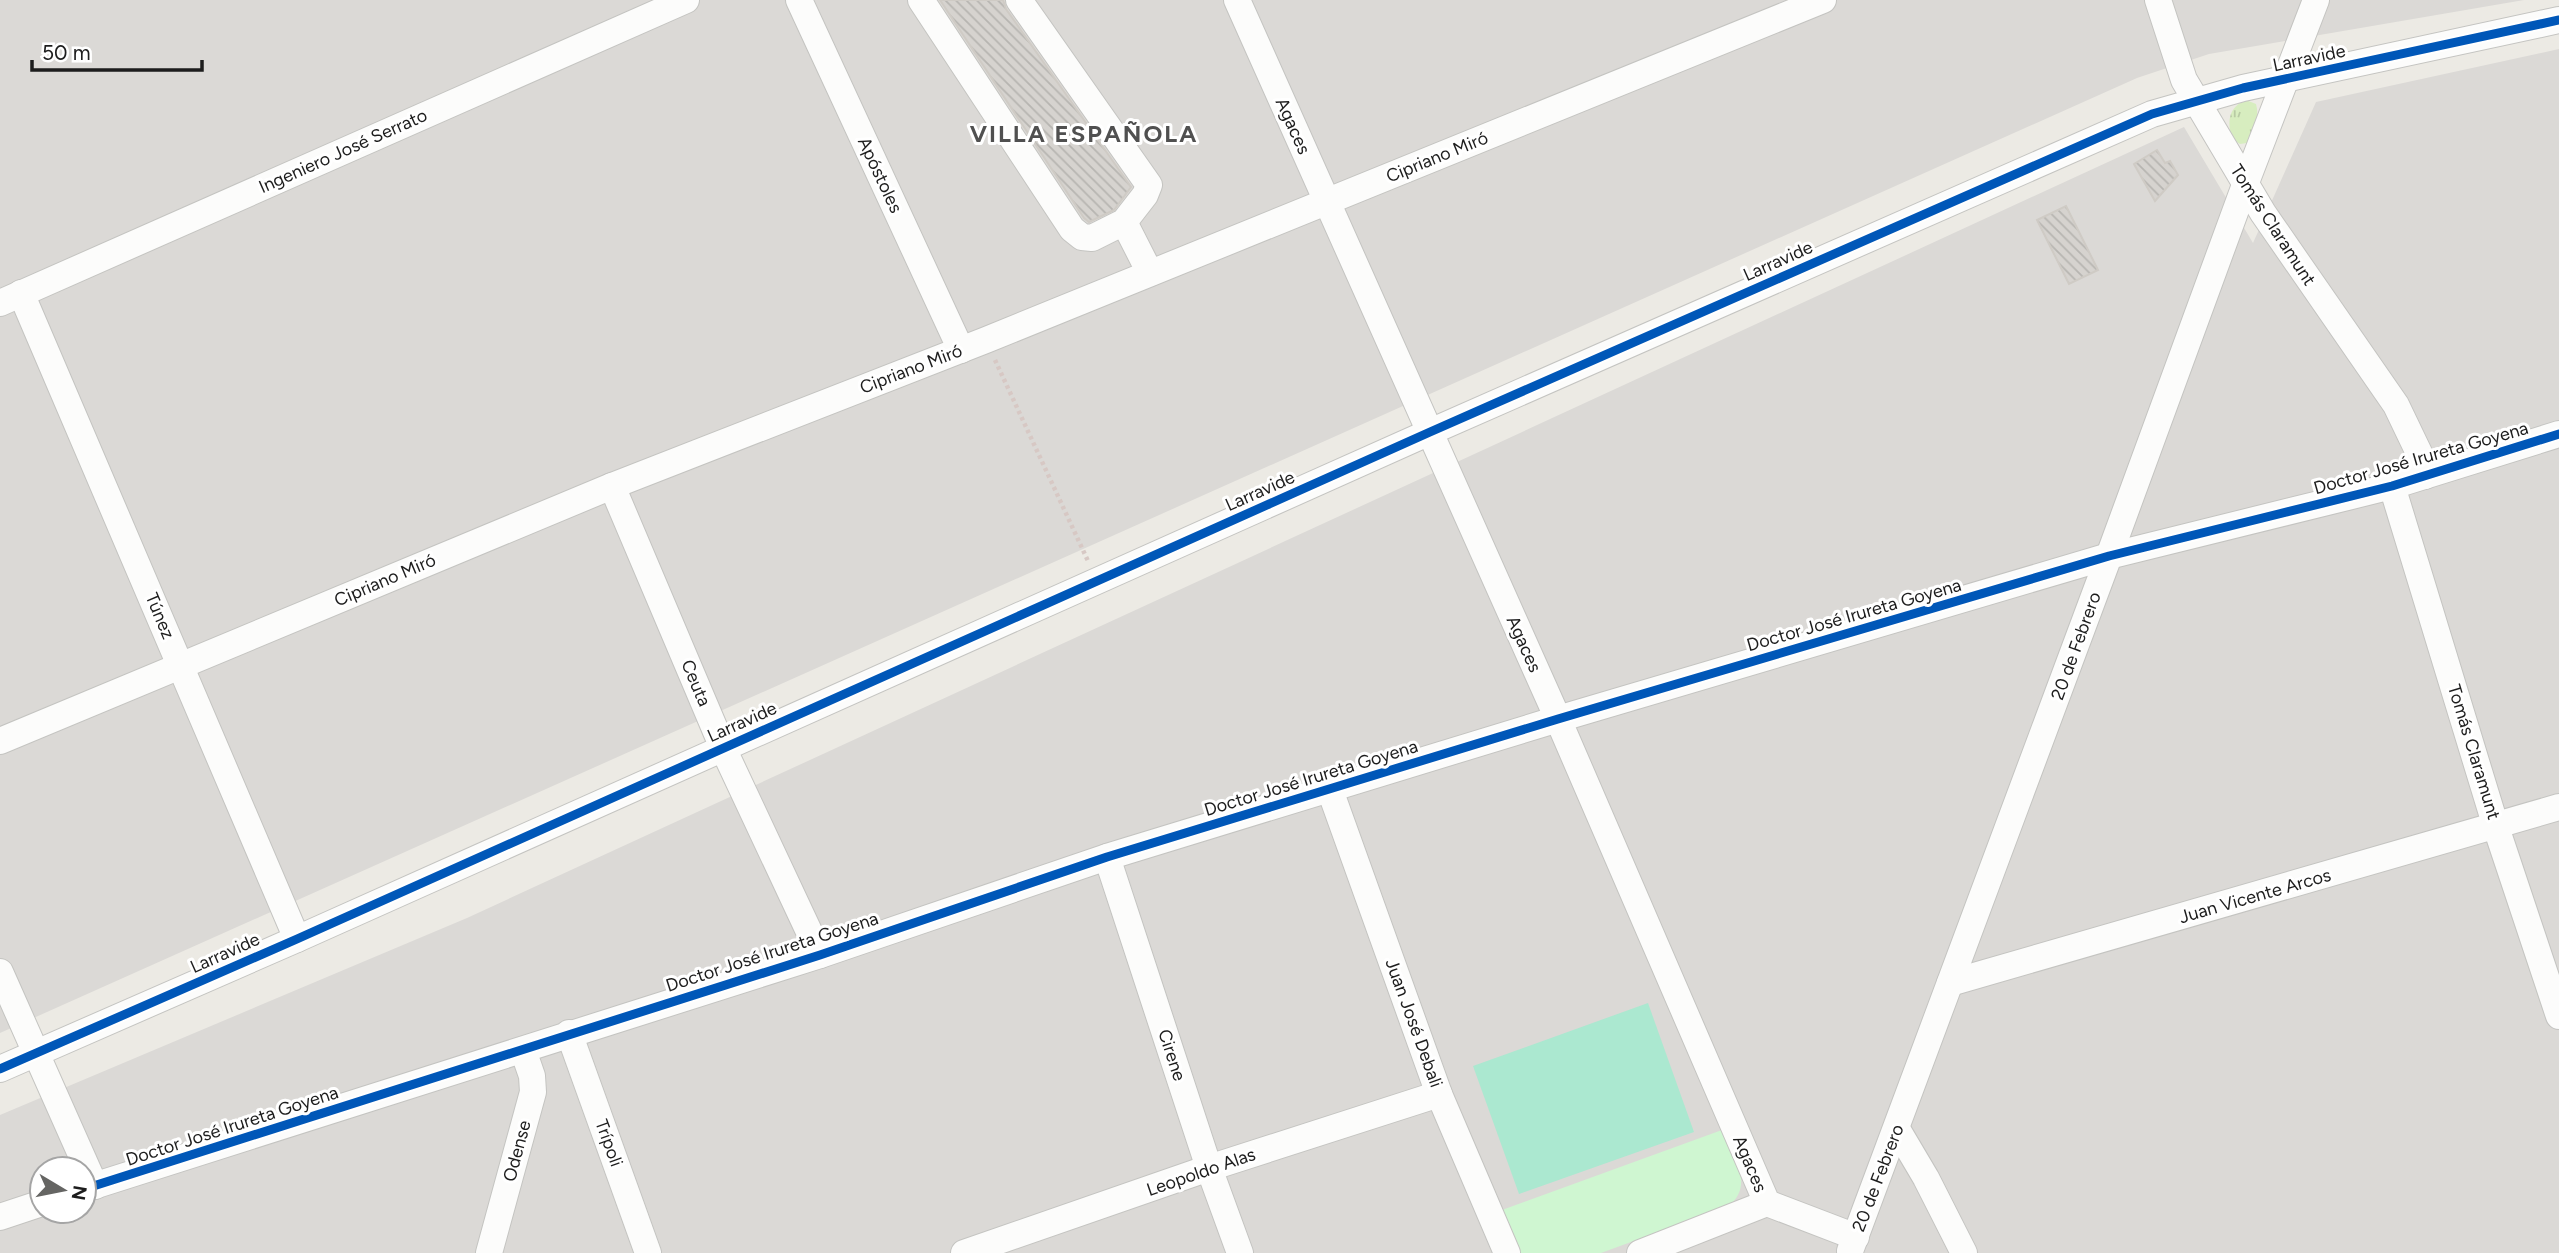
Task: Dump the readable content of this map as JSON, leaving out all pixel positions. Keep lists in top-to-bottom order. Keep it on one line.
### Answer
{"streets":{"street":["Larravide","Agaces","Ingeniero José Serrato","Cipriano Miró","Apóstoles","Tomás Claramunt","Doctor José Irureta Goyena","Túnez","20 de Febrero","Ceuta","Juan Vicente Arcos","Juan José Debali","Cirene","Trípoli","Odense","Leopoldo Alas"]},"crossings":[["Larravide","Agaces"],["Larravide","Tomás Claramunt"],["Larravide","Túnez"],["Larravide","20 de Febrero"],["Larravide","Ceuta"],["Agaces","Cipriano Miró"],["Agaces","Doctor José Irureta Goyena"],["Agaces","20 de Febrero"],["Ingeniero José Serrato","Túnez"],["Cipriano Miró","Apóstoles"],["Cipriano Miró","Túnez"],["Cipriano Miró","Ceuta"],["Tomás Claramunt","Doctor José Irureta Goyena"],["Tomás Claramunt","20 de Febrero"],["Tomás Claramunt","Juan Vicente Arcos"],["Doctor José Irureta Goyena","20 de Febrero"],["Doctor José Irureta Goyena","Ceuta"],["Doctor José Irureta Goyena","Juan José Debali"],["Doctor José Irureta Goyena","Cirene"],["Doctor José Irureta Goyena","Trípoli"],["Doctor José Irureta Goyena","Odense"],["20 de Febrero","Juan Vicente Arcos"],["Juan José Debali","Leopoldo Alas"],["Cirene","Leopoldo Alas"]],"districts":["VILLA ESPAÑOLA"],"scale_bar":"50 m","north":"right"}
